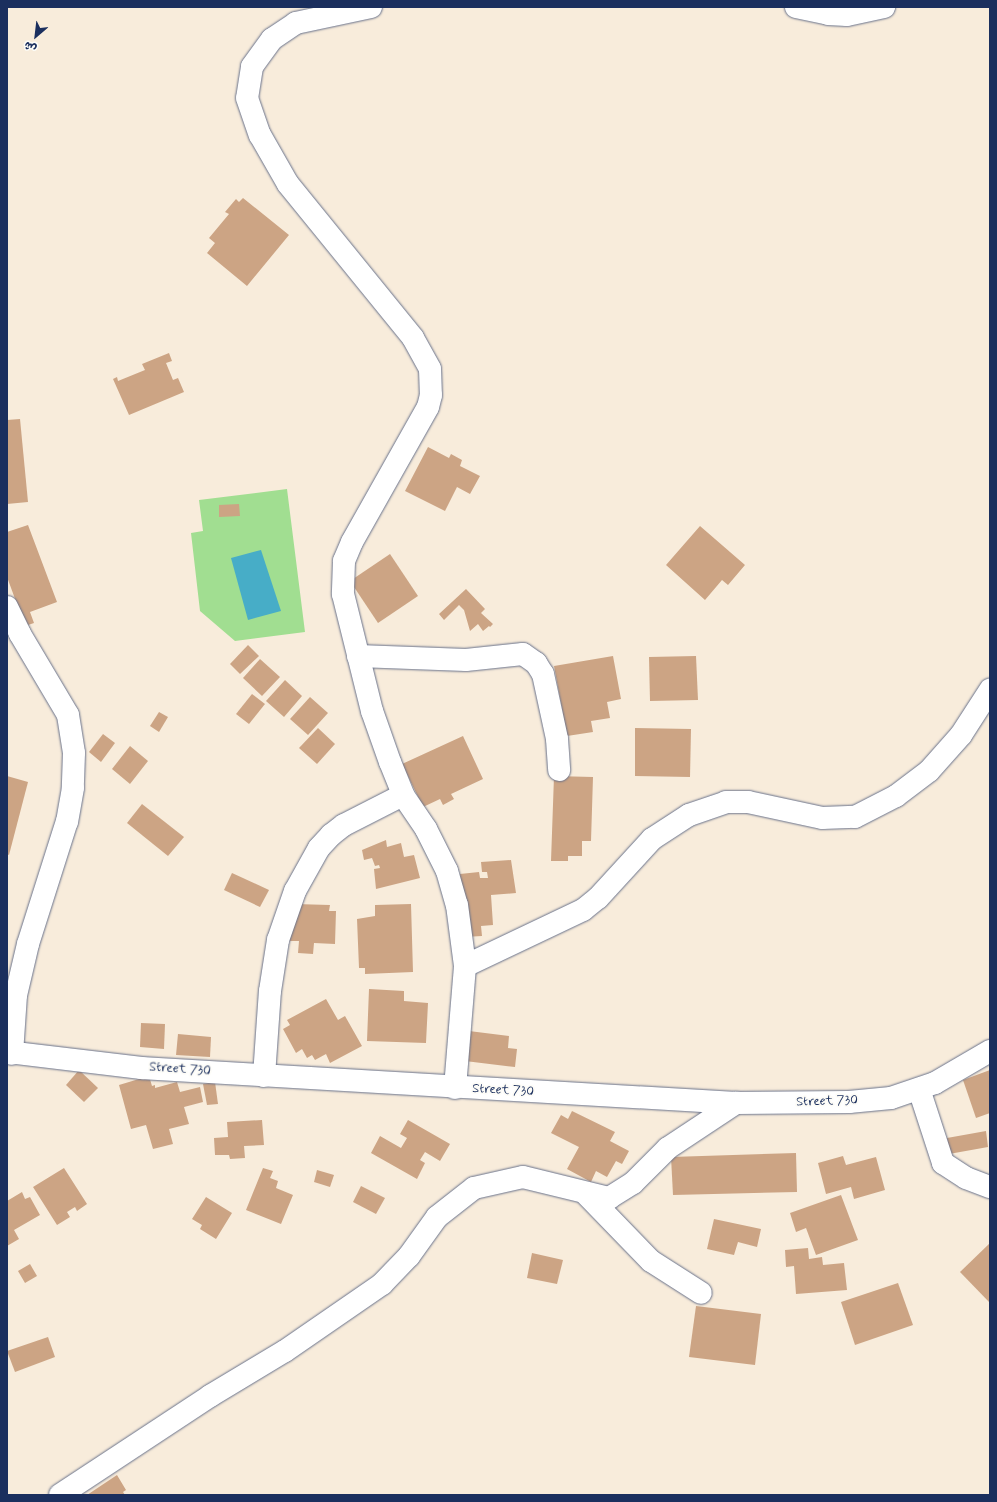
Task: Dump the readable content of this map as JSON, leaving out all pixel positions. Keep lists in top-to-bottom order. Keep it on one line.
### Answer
{"streets":{"street":["Street 730"]},"north":"bottom left"}
